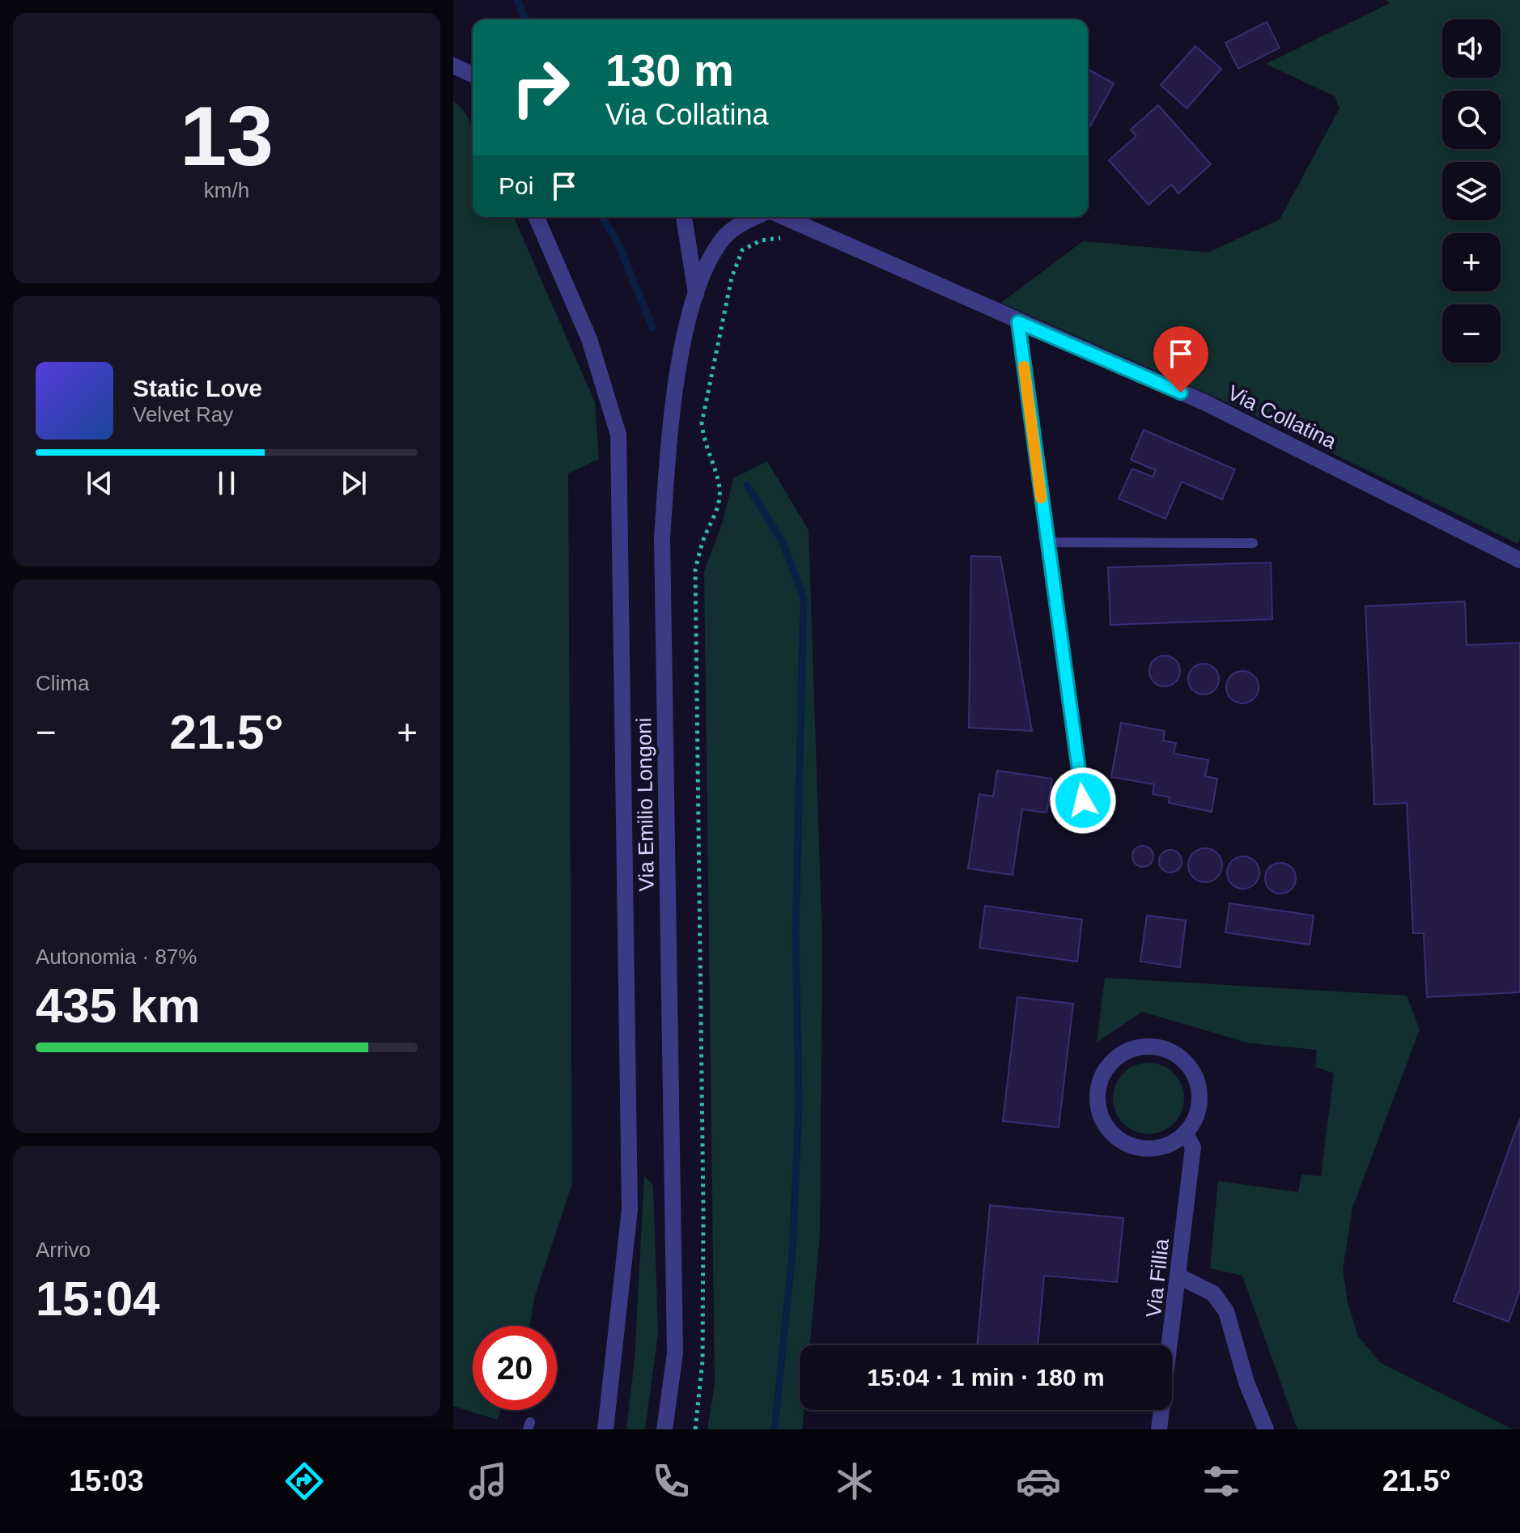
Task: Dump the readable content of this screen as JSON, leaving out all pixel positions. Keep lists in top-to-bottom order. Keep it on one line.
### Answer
{"streets":{"street":["Via Collatina","Via Emilio Longoni","Via Fillia"]},"page":{"tile":[["13","km/h"],"Clima",["Autonomia · 87%","435 km"],["Arrivo","15:04"]],"map_buttons":["+","−"],"turn":["130 m","Via Collatina"],"then":"Poi","song":["Static Love","Velvet Ray"],"heat":["−","21.5°","+"],"limit":"20","trip":"15:04 · 1 min · 180 m","tabs":["15:03","21.5°"]}}
